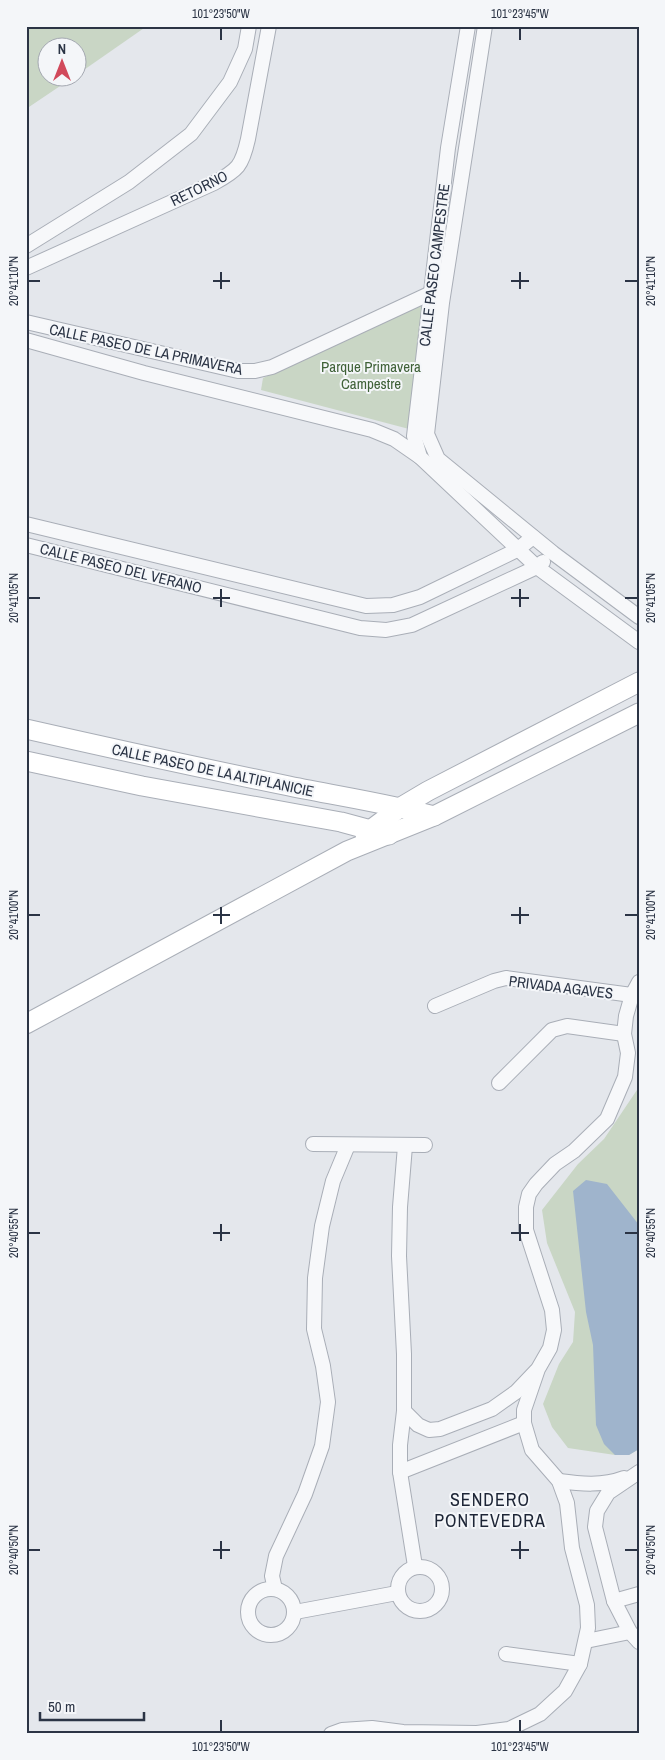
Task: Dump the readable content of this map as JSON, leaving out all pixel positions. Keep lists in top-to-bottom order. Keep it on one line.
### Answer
{"streets":{"main road":["CALLE PASEO DE LA ALTIPLANICIE"],"street":["RETORNO","CALLE PASEO CAMPESTRE","CALLE PASEO DE LA PRIMAVERA","CALLE PASEO DEL VERANO","PRIVADA AGAVES"]},"crossings":[["CALLE PASEO CAMPESTRE","CALLE PASEO DE LA PRIMAVERA"],["CALLE PASEO CAMPESTRE","CALLE PASEO DEL VERANO"]],"districts":["SENDERO PONTEVEDRA"],"parks":["Parque Primavera Campestre"],"scale_bar":"50 m","north":"top","coordinates":["101°23'50\"W","101°23'45\"W","20°41'10\"N","20°41'05\"N","20°41'00\"N","20°40'55\"N","20°40'50\"N"]}
